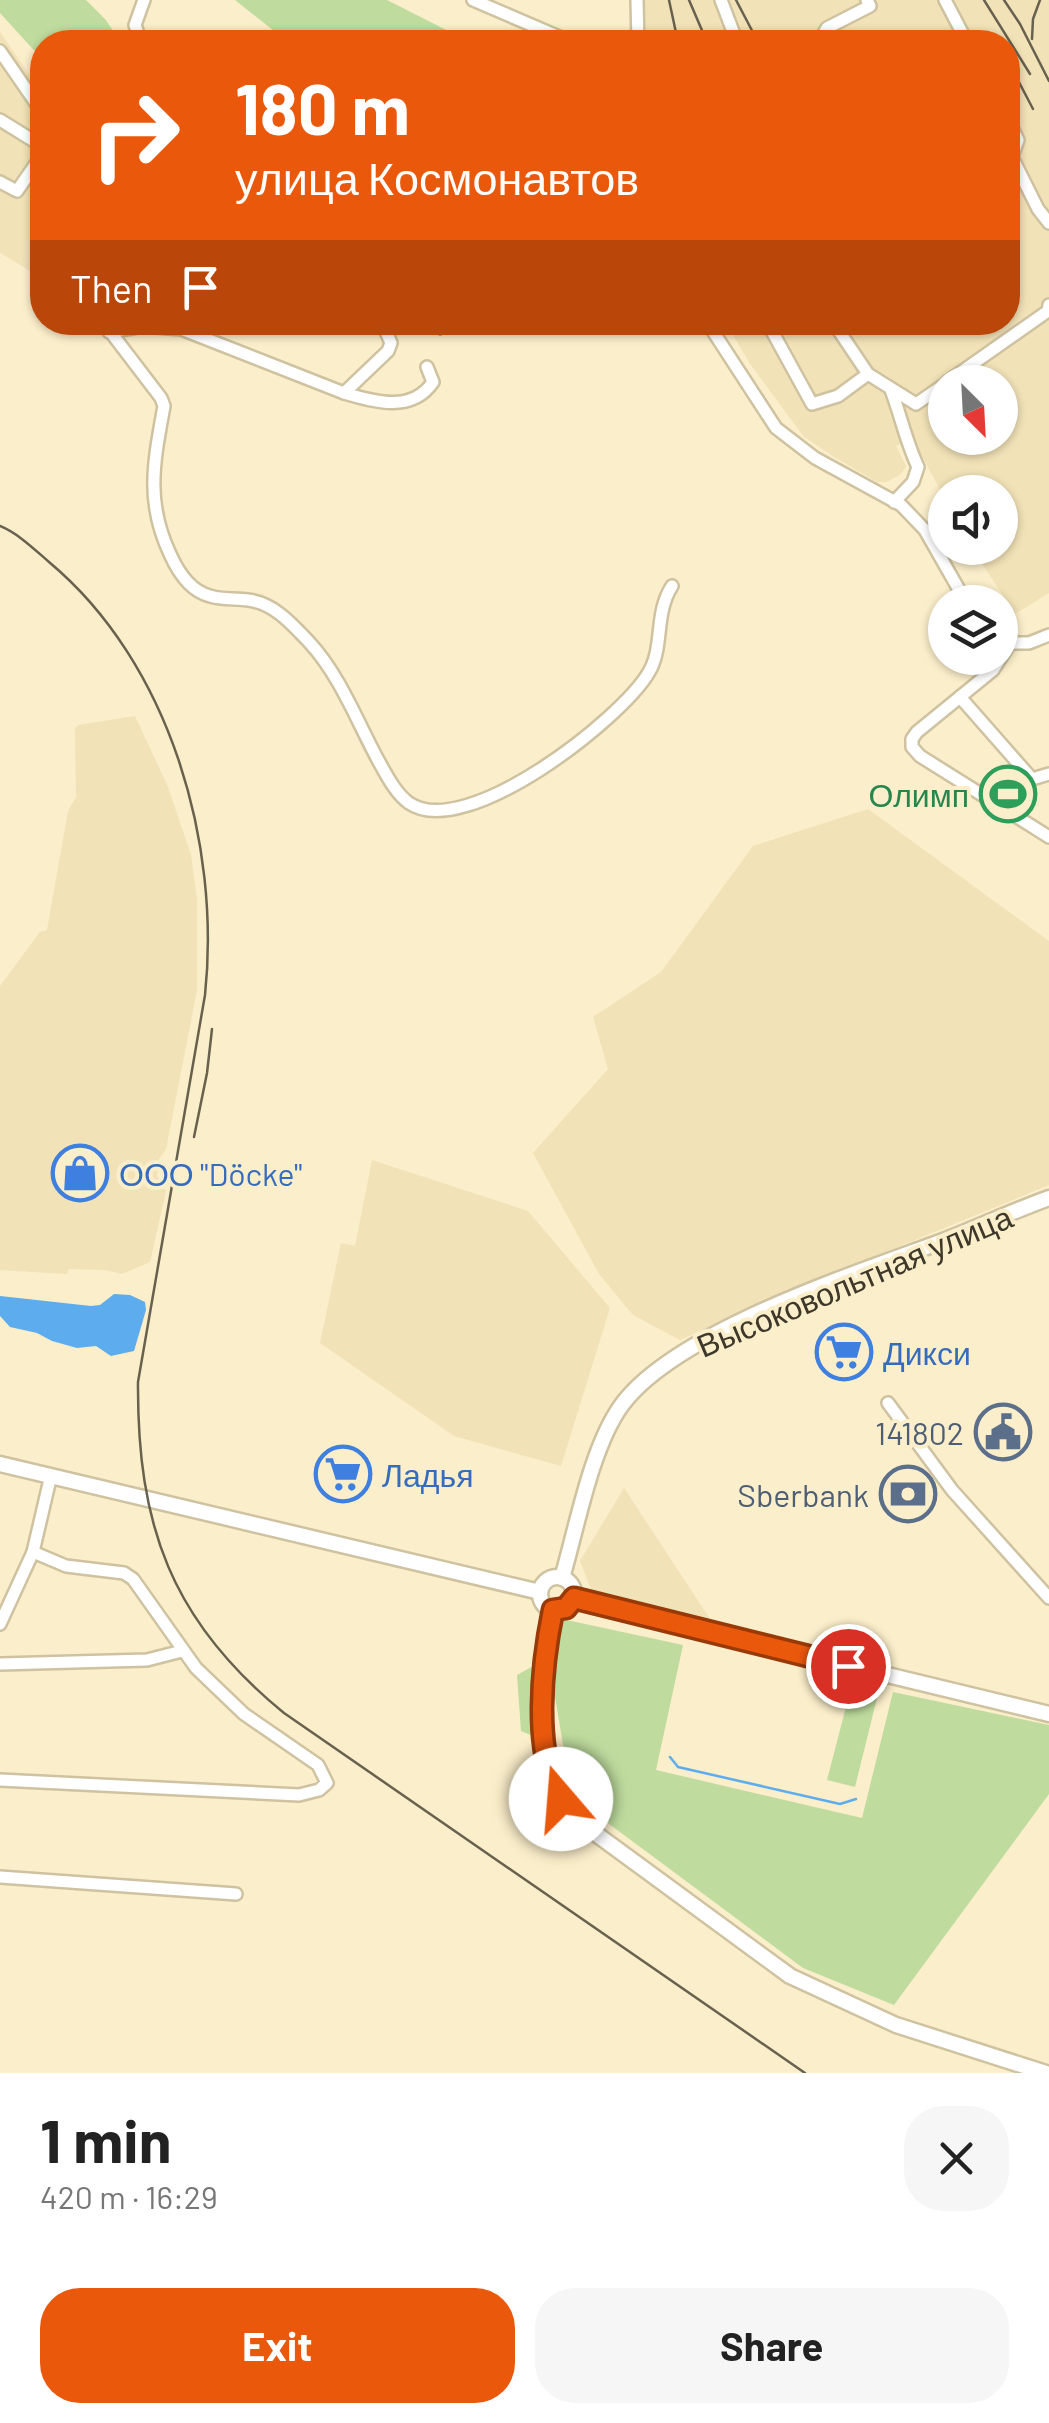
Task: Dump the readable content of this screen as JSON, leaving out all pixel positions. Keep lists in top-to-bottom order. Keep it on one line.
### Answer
{"streets":{"main road":["Высоковольтная улица"]},"places":{"sports":["Олимп"],"shop":["ООО \"Döcke\""],"supermarket":["Дикси","Ладья"],"public building":["141802"],"bank":["Sberbank"]},"north":"bottom right","page":{"turn":["180 m","улица Космонавтов"],"then":"Then","heading":["1 min","420 m · 16:29"],"buttons":["Exit","Share"]}}
